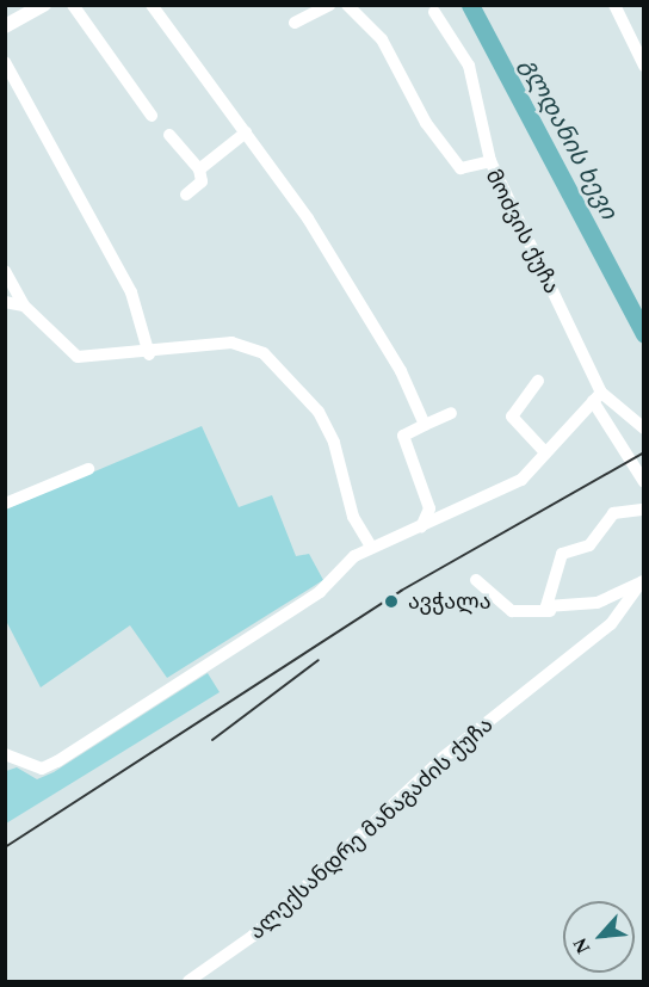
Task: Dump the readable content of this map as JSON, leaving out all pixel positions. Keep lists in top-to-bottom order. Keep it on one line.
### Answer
{"streets":{"street":["მოძვის ქუჩა","ალექსანდრე მანაგაძის ქუჩა"]},"water":["გლდანის ხევი"],"places":["ავჭალა"],"north":"bottom left"}
